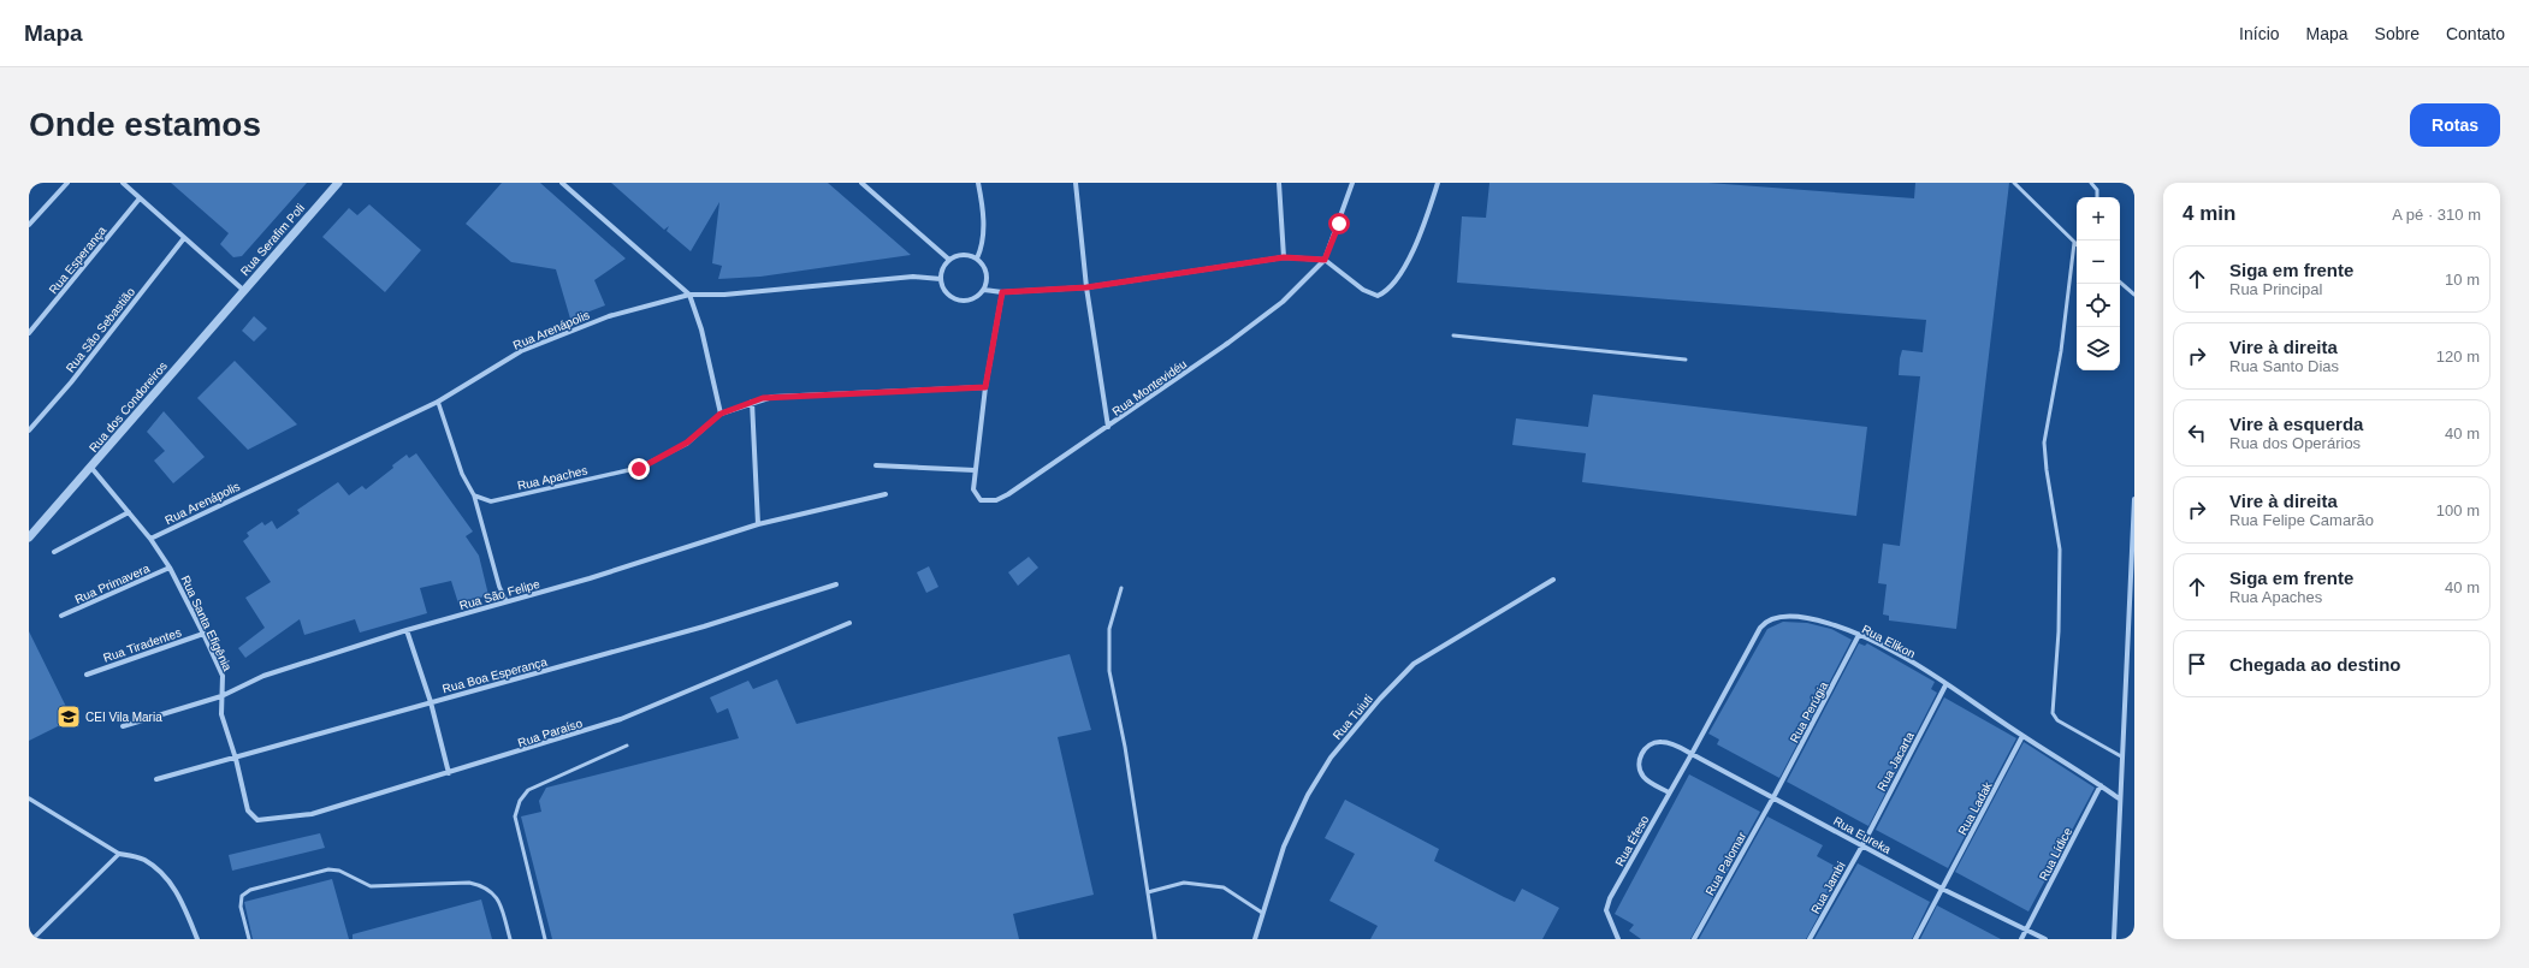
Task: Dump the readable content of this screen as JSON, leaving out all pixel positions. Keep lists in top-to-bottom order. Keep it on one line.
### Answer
{"streets":{"street":["Rua Serafim Poli","Rua Esperança","Rua São Sebastião","Rua Arenápolis","Rua Montevidéu","Rua dos Condoreiros","Rua Apaches","Rua Primavera","Rua São Felipe","Rua Santa Efigênia","Rua Elikon","Rua Tiradentes","Rua Boa Esperança","Rua Perúgia","Rua Tuiuti","Rua Paraíso","Rua Jacarta","Rua Ladak","Rua Eureka","Rua Éfeso","Rua Lídice","Rua Palomar","Rua Jambi"]},"crossings":[["Rua Serafim Poli","Rua dos Condoreiros"],["Rua Arenápolis","Rua Santa Efigênia"],["Rua dos Condoreiros","Rua Santa Efigênia"],["Rua Primavera","Rua Santa Efigênia"],["Rua São Felipe","Rua Santa Efigênia"],["Rua Santa Efigênia","Rua Tiradentes"],["Rua Santa Efigênia","Rua Boa Esperança"],["Rua Santa Efigênia","Rua Paraíso"],["Rua Elikon","Rua Perúgia"],["Rua Elikon","Rua Jacarta"],["Rua Elikon","Rua Ladak"],["Rua Elikon","Rua Eureka"],["Rua Elikon","Rua Éfeso"],["Rua Elikon","Rua Lídice"],["Rua Perúgia","Rua Eureka"],["Rua Perúgia","Rua Palomar"],["Rua Jacarta","Rua Eureka"],["Rua Jacarta","Rua Jambi"],["Rua Ladak","Rua Eureka"],["Rua Eureka","Rua Éfeso"],["Rua Eureka","Rua Lídice"],["Rua Eureka","Rua Palomar"],["Rua Eureka","Rua Jambi"]],"places":{"school or university":["CEI Vila Maria"]},"page":{"header":"Mapa","nav":["Início","Mapa","Sobre","Contato"],"buttons":"Rotas","title":"Onde estamos","heading":["4 min","A pé · 310 m"],"map_buttons":["+","−"],"list":[["Siga em frente","Rua Principal","10 m"],["Vire à direita","Rua Santo Dias","120 m"],["Vire à esquerda","Rua dos Operários","40 m"],["Vire à direita","Rua Felipe Camarão","100 m"],["Siga em frente","Rua Apaches","40 m"],"Chegada ao destino"]}}
